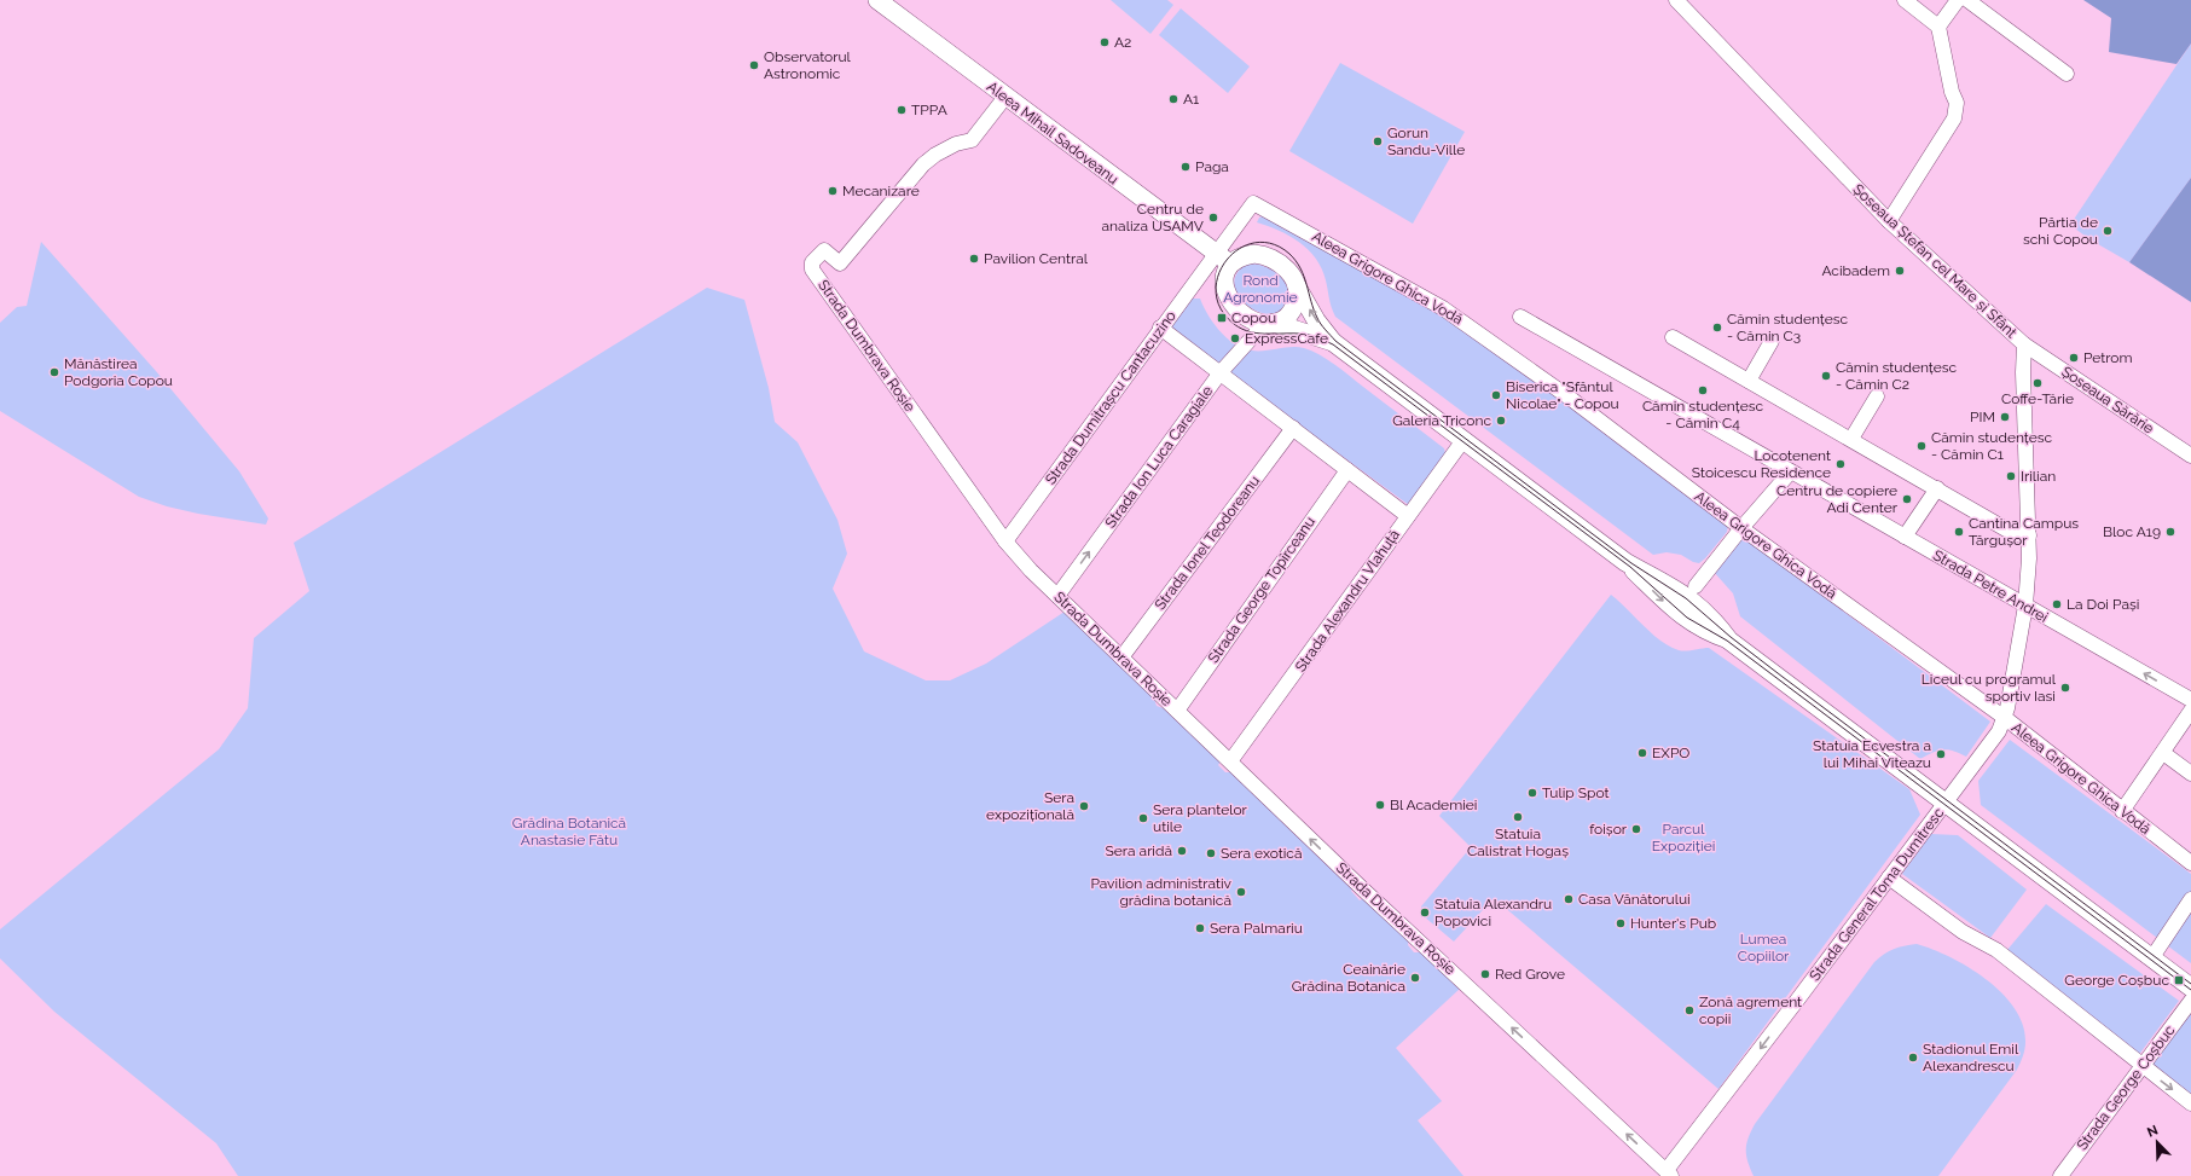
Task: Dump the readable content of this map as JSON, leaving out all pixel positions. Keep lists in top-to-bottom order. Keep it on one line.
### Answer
{"streets":{"main road":["Aleea Mihail Sadoveanu"],"street":["Șoseaua Ștefan cel Mare și Sfânt","Aleea Grigore Ghica Vodă","Strada Dumbrava Roșie","Strada Dumitrașcu Cantacuzino","Șoseaua Sărărie","Strada Ion Luca Caragiale","Strada Ionel Teodoreanu","Strada Petre Andrei","Strada George Topîrceanu","Strada Alexandru Vlahuță","Strada General Toma Dumitresc","Strada George Coșbuc"]},"crossings":[["Aleea Mihail Sadoveanu","Strada Dumbrava Roșie"],["Aleea Mihail Sadoveanu","Strada Dumitrașcu Cantacuzino"],["Aleea Mihail Sadoveanu","Strada Ion Luca Caragiale"],["Șoseaua Ștefan cel Mare și Sfânt","Aleea Grigore Ghica Vodă"],["Șoseaua Ștefan cel Mare și Sfânt","Șoseaua Sărărie"],["Șoseaua Ștefan cel Mare și Sfânt","Strada Petre Andrei"],["Șoseaua Ștefan cel Mare și Sfânt","Strada General Toma Dumitresc"],["Aleea Grigore Ghica Vodă","Strada Dumitrașcu Cantacuzino"],["Strada Dumbrava Roșie","Strada Dumitrașcu Cantacuzino"],["Strada Dumbrava Roșie","Strada Ion Luca Caragiale"],["Strada Dumbrava Roșie","Strada Ionel Teodoreanu"],["Strada Dumbrava Roșie","Strada George Topîrceanu"],["Strada Dumbrava Roșie","Strada Alexandru Vlahuță"],["Strada Dumbrava Roșie","Strada General Toma Dumitresc"],["Strada Dumitrașcu Cantacuzino","Strada Ion Luca Caragiale"]],"one_way":["Strada Dumbrava Roșie","Strada Ion Luca Caragiale","Strada General Toma Dumitresc"],"parks":["Rond Agronomie","Grădina Botanică Anastasie Fătu","Parcul Expoziției","Lumea Copiilor"],"places":{"other":["A2","Observatorul Astronomic","A1","TPPA","Gorun Sandu-Ville","Paga","Mecanizare","Centru de analiza USAMV","Pârtia de schi Copou","Pavilion Central","Acibadem","Cămin studențesc - Cămin C3","ExpressCafe","Petrom","Mănăstirea Podgoria Copou","Cămin studențesc - Cămin C2","Coffe-Tărie","Cămin studențesc - Cămin C4","Biserica \"Sfântul Nicolae\" - Copou","PIM","Galeria Triconc","Cămin studențesc - Cămin C1","Locotenent Stoicescu Residence","Irilian","Centru de copiere Adi Center","Cantina Campus Târgușor","Bloc A19","La Doi Pași","Liceul cu programul sportiv Iasi","EXPO","Statuia Ecvestra a lui Mihai Viteazu","Tulip Spot","Bl Academiei","Sera expozițîonală","Statuia Calistrat Hogaș","Sera plantelor utile","foișor","Sera aridă","Sera exotică","Pavilion administrativ grădina botanică","Casa Vânătorului","Statuia Alexandru Popovici","Hunter's Pub","Sera Palmariu","Red Grove","Ceainărie Grădina Botanica","Zonă agrement copii","Stadionul Emil Alexandrescu"],"transit":["Copou","George Coșbuc"]},"north":"top left"}
